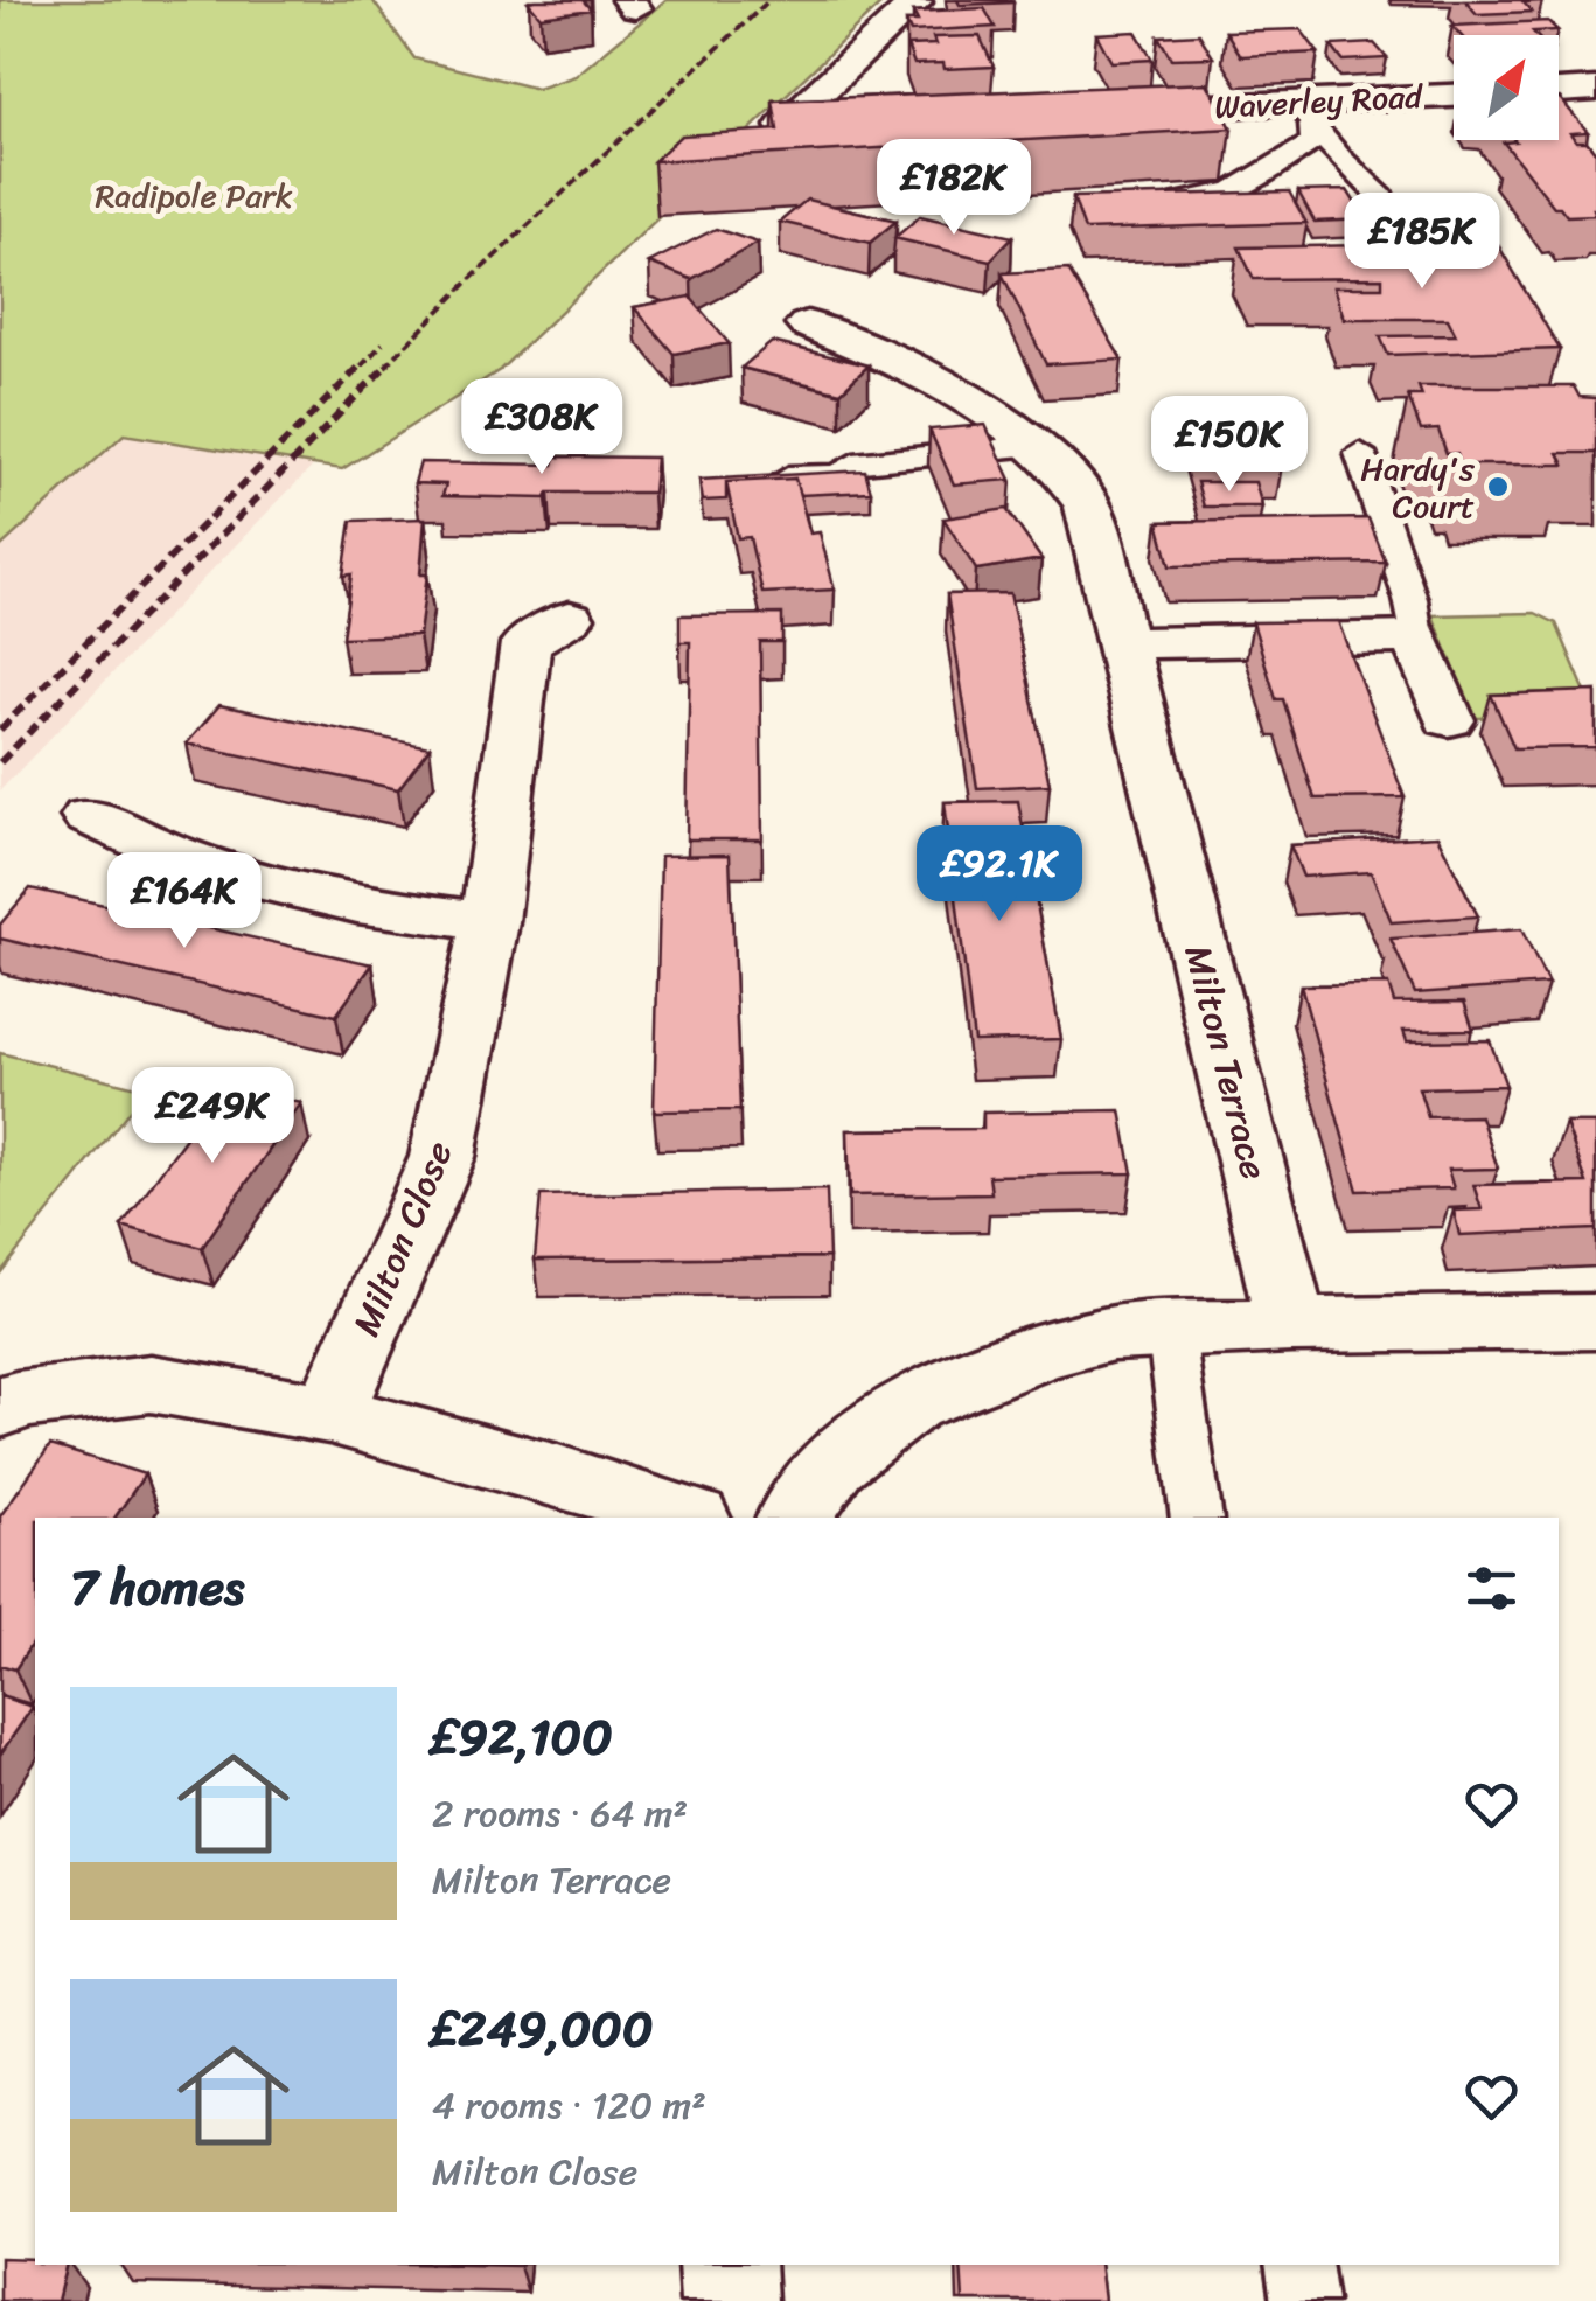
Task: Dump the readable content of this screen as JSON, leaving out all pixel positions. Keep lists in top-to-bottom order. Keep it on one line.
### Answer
{"streets":{"street":["Waverley Road","Milton Terrace","Milton Close"]},"parks":["Radipole Park"],"places":["Hardy's Court"],"north":"top right","page":{"price":["£182K","£185K","£308K","£150K","£92.1K","£164K","£249K"],"heading":"7 homes","list":[{"name":"£92,100","note":"2 rooms · 64 m² · Milton Terrace"},{"name":"£249,000","note":"4 rooms · 120 m² · Milton Close"}]}}
